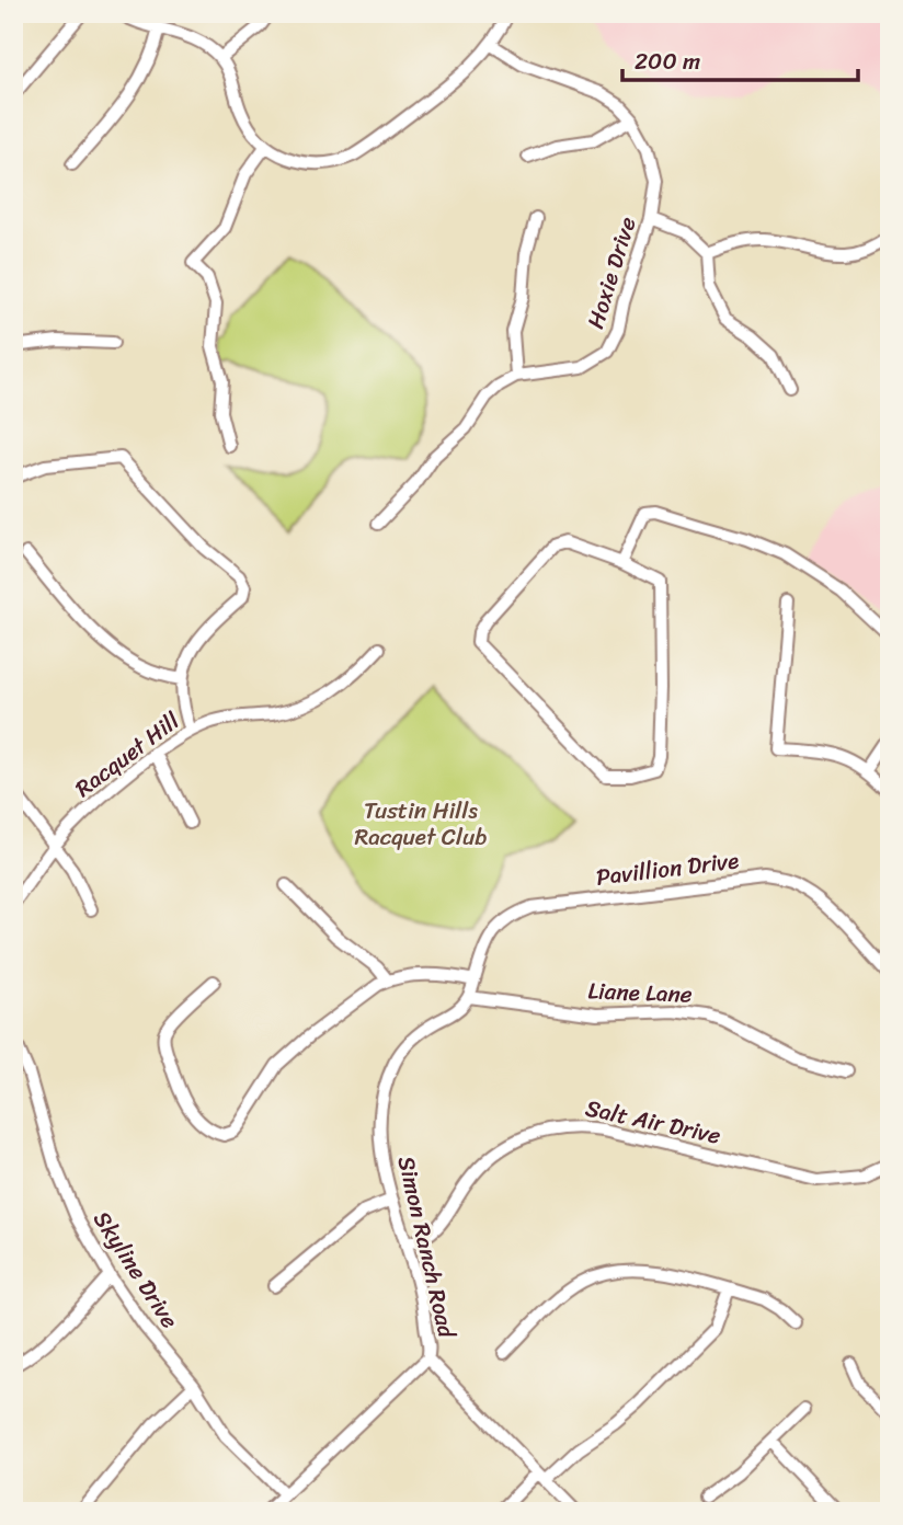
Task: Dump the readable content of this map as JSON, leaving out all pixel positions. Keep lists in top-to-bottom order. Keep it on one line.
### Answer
{"streets":{"street":["Hoxie Drive","Racquet Hill","Pavillion Drive","Liane Lane","Salt Air Drive","Simon Ranch Road","Skyline Drive"]},"crossings":[["Pavillion Drive","Liane Lane"],["Pavillion Drive","Simon Ranch Road"],["Liane Lane","Simon Ranch Road"],["Salt Air Drive","Simon Ranch Road"]],"parks":["Tustin Hills Racquet Club"],"scale_bar":"200 m"}
